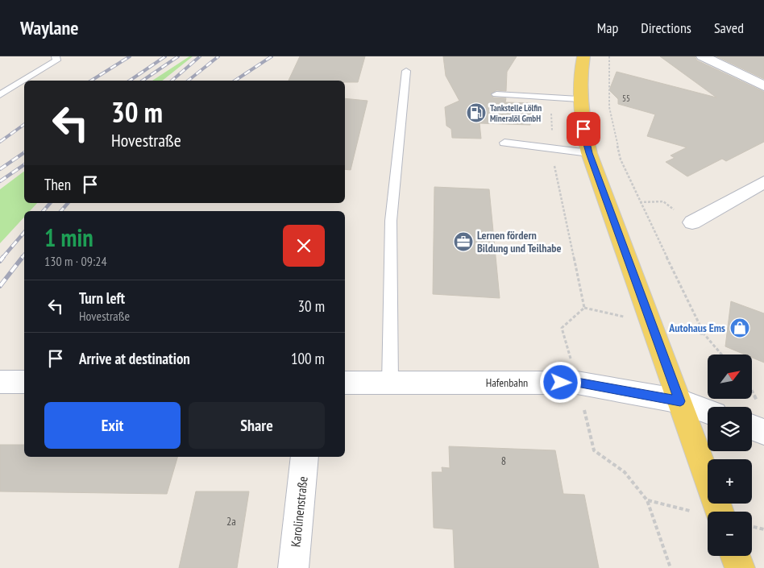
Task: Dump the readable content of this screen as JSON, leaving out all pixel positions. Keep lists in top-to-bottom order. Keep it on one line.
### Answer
{"streets":{"street":["Hafenbahn","Karolinenstraße"]},"places":{"fuel station":["Tankstelle Lölfin Mineralöl GmbH"],"office":["Lernen fördern Bildung und Teilhabe"],"shop":["Autohaus Ems"]},"house_numbers":["55","8","2a"],"north":"top right","page":{"header":"Waylane","nav":["Map","Directions","Saved"],"turn":["30 m","Hovestraße"],"then":"Then","heading":["1 min","130 m · 09:24"],"list":[{"name":"Turn left","note":"Hovestraße","value":"30 m"},{"name":"Arrive at destination","value":"100 m"}],"map_buttons":["+","−"],"buttons":["Exit","Share"]}}
